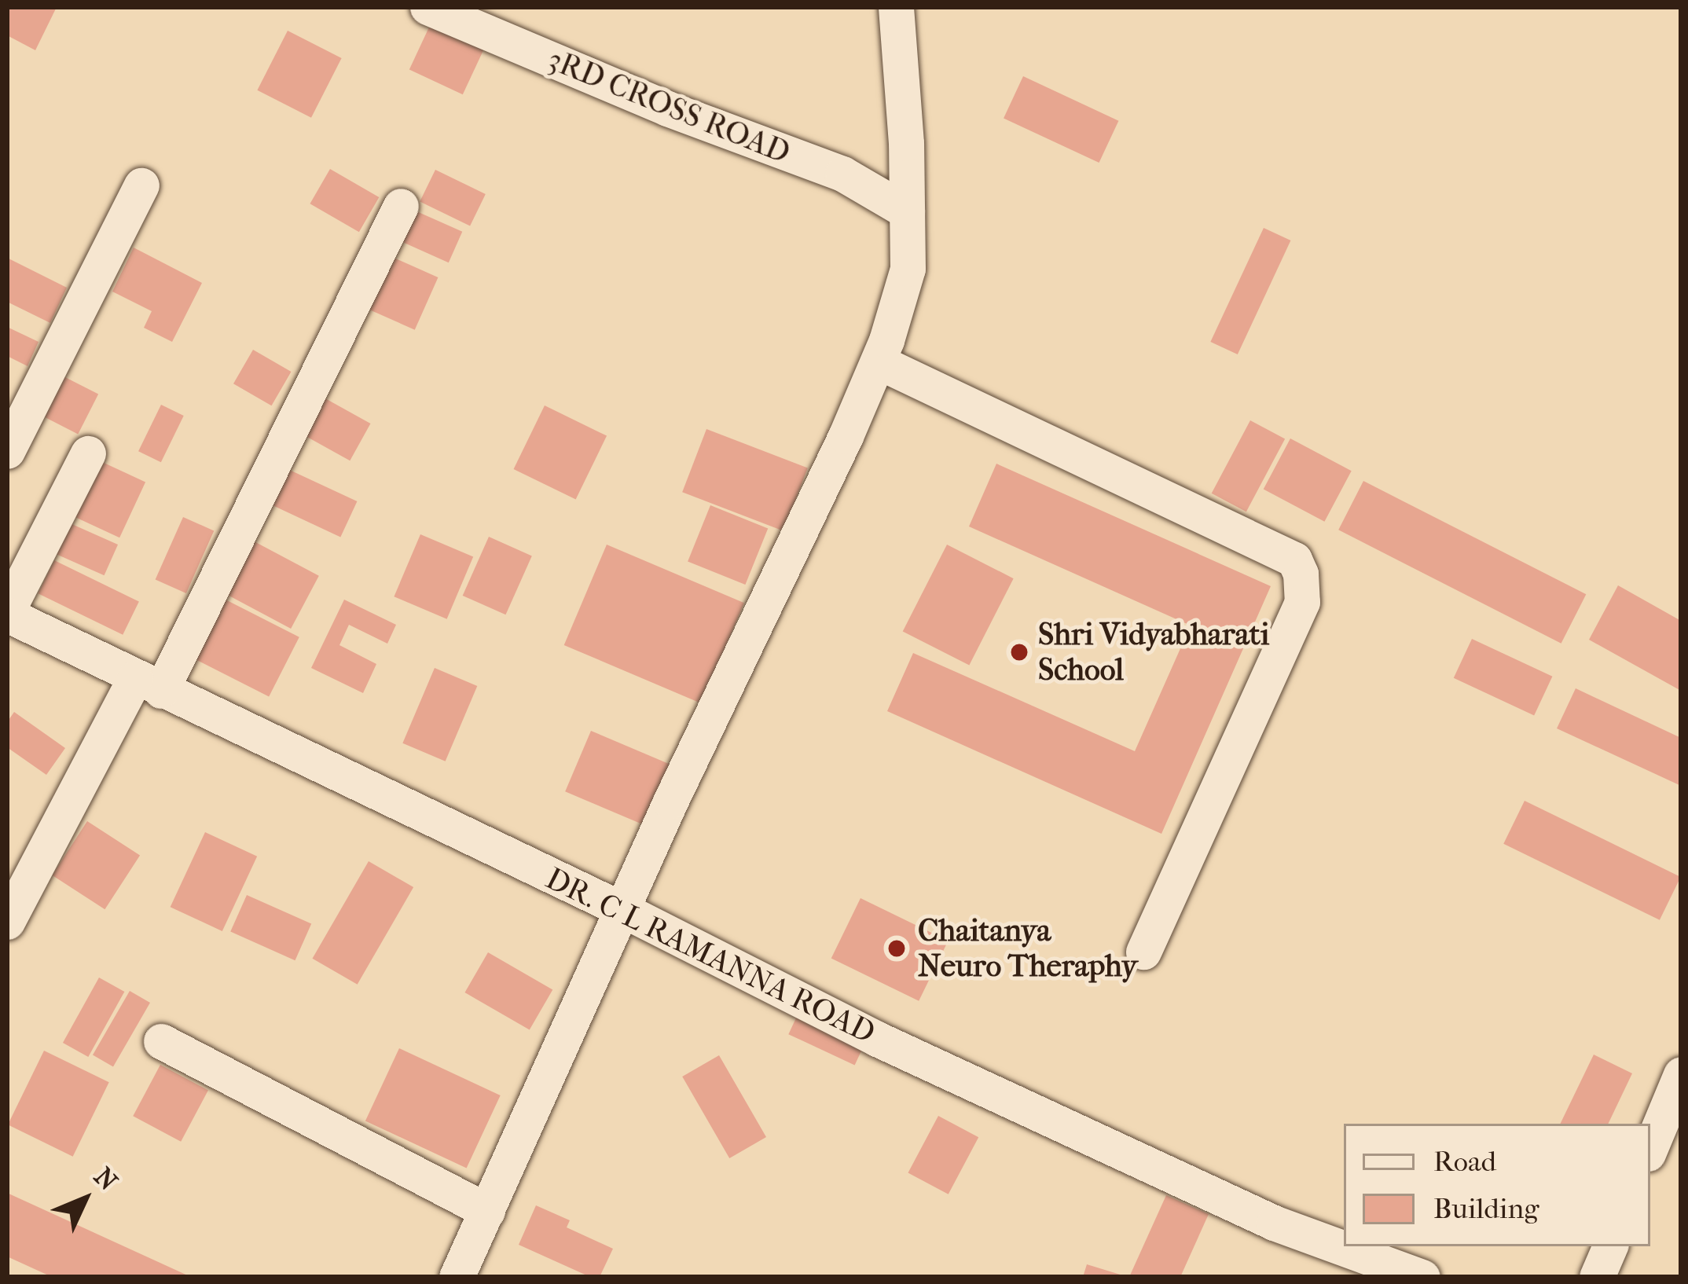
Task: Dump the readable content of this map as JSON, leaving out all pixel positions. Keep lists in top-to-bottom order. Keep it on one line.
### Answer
{"streets":{"street":["3RD CROSS ROAD","DR. C L RAMANNA ROAD"]},"places":["Shri Vidyabharati School","Chaitanya Neuro Theraphy"],"legend":["Road","Building"],"north":"top right"}
